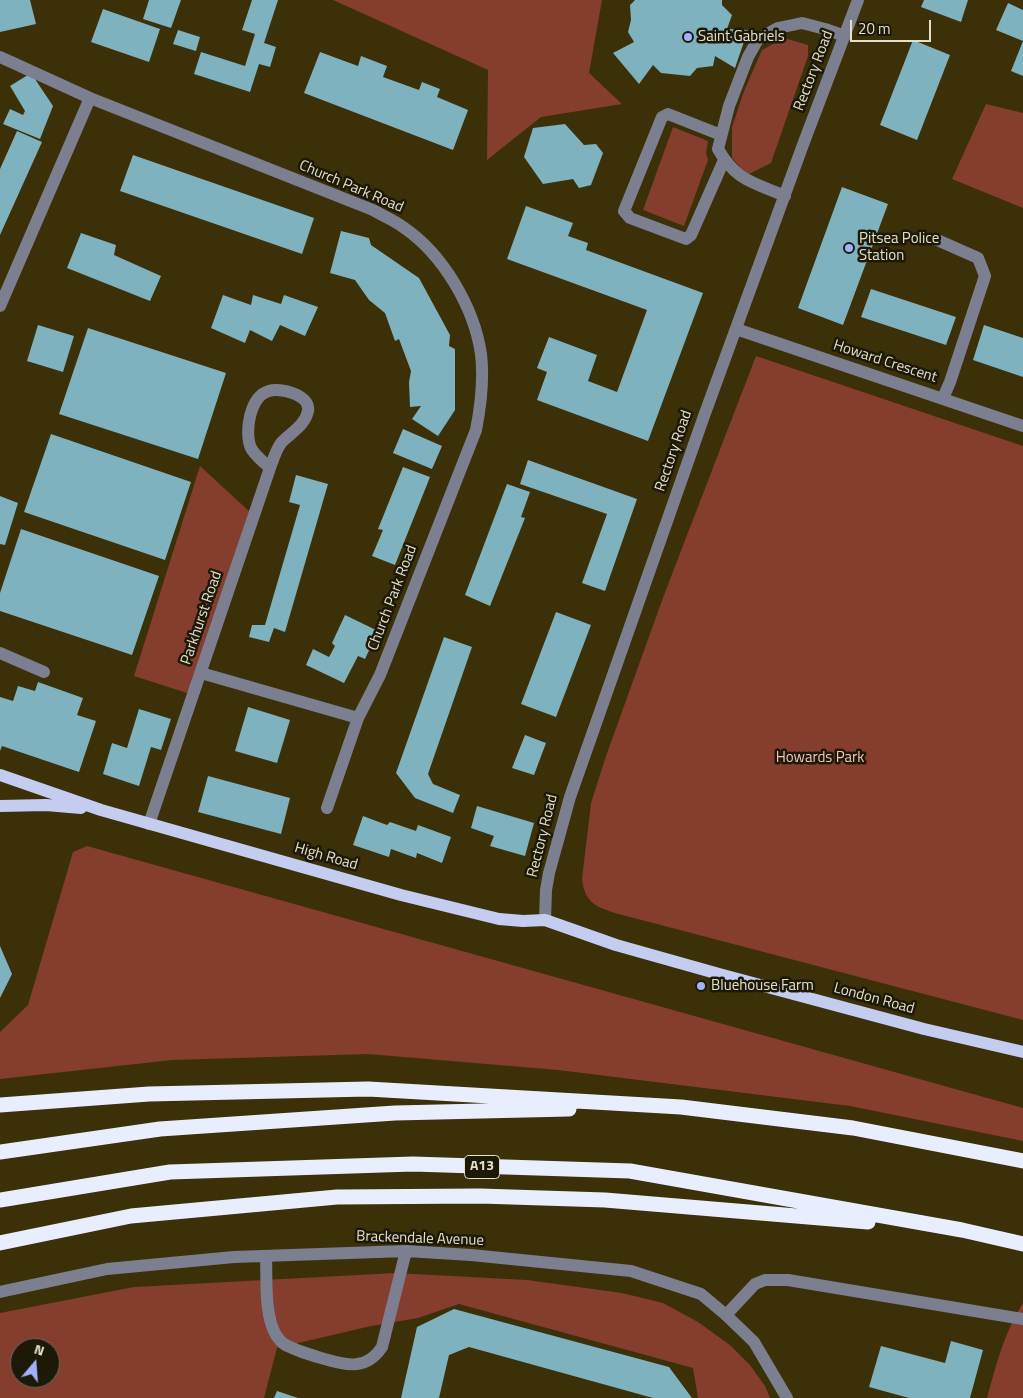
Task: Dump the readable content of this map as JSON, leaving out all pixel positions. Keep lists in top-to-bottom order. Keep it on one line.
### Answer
{"streets":{"highway":["A13"],"main road":["High Road","London Road"],"street":["Rectory Road","Church Park Road","Howard Crescent","Parkhurst Road","Brackendale Avenue"]},"crossings":[["Rectory Road","Howard Crescent"],["Rectory Road","High Road"],["Rectory Road","London Road"],["Parkhurst Road","High Road"],["High Road","London Road"]],"parks":["Howards Park"],"places":["Saint Gabriels","Pitsea Police Station","Bluehouse Farm"],"scale_bar":"20 m","north":"top"}
